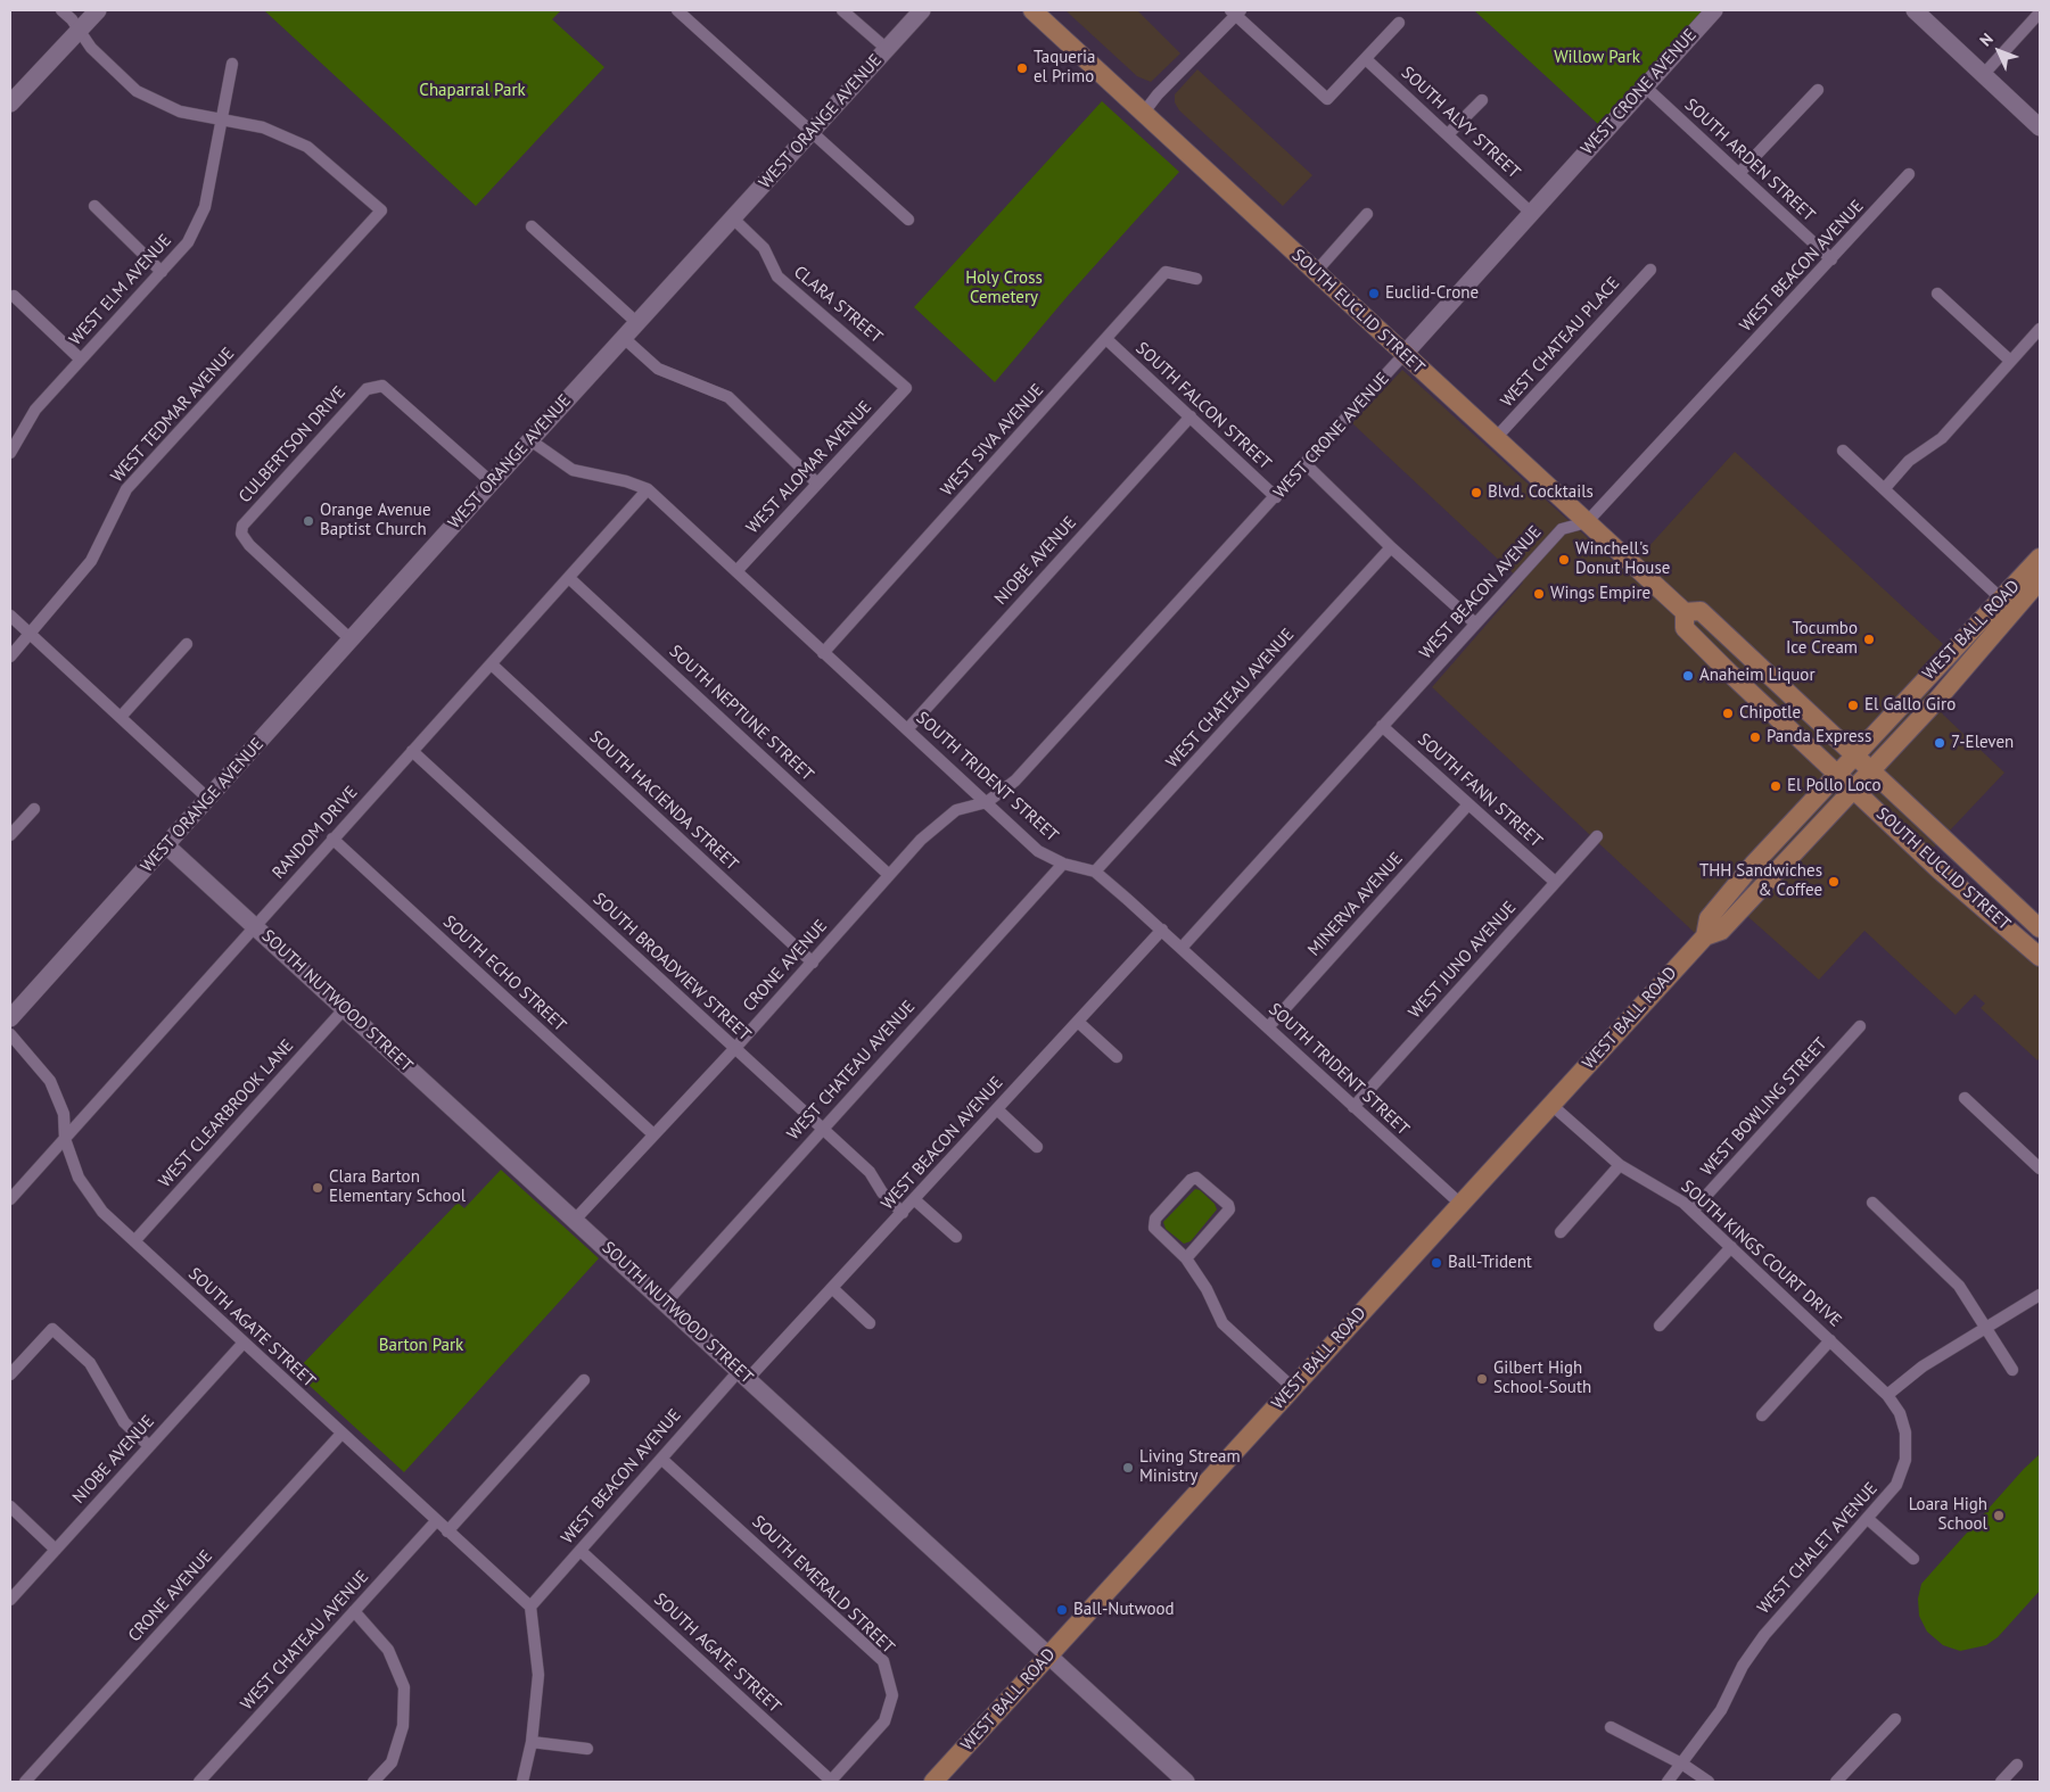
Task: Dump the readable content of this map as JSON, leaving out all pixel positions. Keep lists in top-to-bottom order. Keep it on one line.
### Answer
{"streets":{"main road":["SOUTH EUCLID STREET","WEST BALL ROAD"],"street":["WEST CRONE AVENUE","WEST ORANGE AVENUE","SOUTH ALVY STREET","SOUTH ARDEN STREET","WEST BEACON AVENUE","WEST ELM AVENUE","CLARA STREET","WEST CHATEAU PLACE","SOUTH FALCON STREET","WEST TEDMAR AVENUE","WEST SIVA AVENUE","CULBERTSON DRIVE","WEST ALOMAR AVENUE","NIOBE AVENUE","WEST CHATEAU AVENUE","SOUTH NEPTUNE STREET","SOUTH TRIDENT STREET","SOUTH FANN STREET","SOUTH HACIENDA STREET","RANDOM DRIVE","MINERVA AVENUE","WEST JUNO AVENUE","CRONE AVENUE","SOUTH BROADVIEW STREET","SOUTH ECHO STREET","SOUTH NUTWOOD STREET","WEST BOWLING STREET","WEST CLEARBROOK LANE","SOUTH KINGS COURT DRIVE","SOUTH AGATE STREET","WEST CHALET AVENUE","SOUTH EMERALD STREET"]},"crossings":[["WEST CRONE AVENUE","SOUTH ALVY STREET"],["WEST CRONE AVENUE","SOUTH ARDEN STREET"],["WEST CRONE AVENUE","SOUTH EUCLID STREET"],["WEST CRONE AVENUE","SOUTH FALCON STREET"],["WEST CRONE AVENUE","SOUTH TRIDENT STREET"],["WEST CRONE AVENUE","CRONE AVENUE"],["WEST ORANGE AVENUE","CLARA STREET"],["WEST ORANGE AVENUE","CULBERTSON DRIVE"],["WEST ORANGE AVENUE","SOUTH TRIDENT STREET"],["WEST ORANGE AVENUE","SOUTH NUTWOOD STREET"],["SOUTH ARDEN STREET","WEST BEACON AVENUE"],["WEST BEACON AVENUE","SOUTH EUCLID STREET"],["WEST BEACON AVENUE","SOUTH TRIDENT STREET"],["WEST BEACON AVENUE","SOUTH FANN STREET"],["WEST BEACON AVENUE","SOUTH BROADVIEW STREET"],["WEST BEACON AVENUE","SOUTH NUTWOOD STREET"],["WEST BEACON AVENUE","SOUTH AGATE STREET"],["WEST BEACON AVENUE","SOUTH EMERALD STREET"],["WEST ELM AVENUE","WEST TEDMAR AVENUE"],["CLARA STREET","WEST ALOMAR AVENUE"],["SOUTH EUCLID STREET","WEST CHATEAU PLACE"],["SOUTH EUCLID STREET","WEST BALL ROAD"],["SOUTH FALCON STREET","WEST SIVA AVENUE"],["SOUTH FALCON STREET","NIOBE AVENUE"],["WEST SIVA AVENUE","SOUTH TRIDENT STREET"],["WEST ALOMAR AVENUE","SOUTH TRIDENT STREET"],["NIOBE AVENUE","SOUTH TRIDENT STREET"],["NIOBE AVENUE","SOUTH AGATE STREET"],["WEST BALL ROAD","SOUTH TRIDENT STREET"],["WEST BALL ROAD","SOUTH NUTWOOD STREET"],["WEST BALL ROAD","SOUTH KINGS COURT DRIVE"],["WEST CHATEAU AVENUE","SOUTH TRIDENT STREET"],["WEST CHATEAU AVENUE","SOUTH BROADVIEW STREET"],["WEST CHATEAU AVENUE","SOUTH NUTWOOD STREET"],["WEST CHATEAU AVENUE","SOUTH AGATE STREET"],["SOUTH NEPTUNE STREET","RANDOM DRIVE"],["SOUTH NEPTUNE STREET","CRONE AVENUE"],["SOUTH TRIDENT STREET","RANDOM DRIVE"],["SOUTH TRIDENT STREET","MINERVA AVENUE"],["SOUTH TRIDENT STREET","WEST JUNO AVENUE"],["SOUTH TRIDENT STREET","CRONE AVENUE"],["SOUTH FANN STREET","MINERVA AVENUE"],["SOUTH FANN STREET","WEST JUNO AVENUE"],["SOUTH HACIENDA STREET","RANDOM DRIVE"],["SOUTH HACIENDA STREET","CRONE AVENUE"],["RANDOM DRIVE","SOUTH BROADVIEW STREET"],["RANDOM DRIVE","SOUTH ECHO STREET"],["RANDOM DRIVE","SOUTH NUTWOOD STREET"],["RANDOM DRIVE","SOUTH AGATE STREET"],["CRONE AVENUE","SOUTH BROADVIEW STREET"],["CRONE AVENUE","SOUTH ECHO STREET"],["CRONE AVENUE","SOUTH NUTWOOD STREET"],["CRONE AVENUE","SOUTH AGATE STREET"],["SOUTH NUTWOOD STREET","WEST CLEARBROOK LANE"],["WEST BOWLING STREET","SOUTH KINGS COURT DRIVE"],["WEST CLEARBROOK LANE","SOUTH AGATE STREET"],["SOUTH KINGS COURT DRIVE","WEST CHALET AVENUE"],["SOUTH AGATE STREET","SOUTH EMERALD STREET"]],"parks":["Willow Park","Chaparral Park","Holy Cross Cemetery","Barton Park"],"places":["Taqueria el Primo","Euclid-Crone","Blvd. Cocktails","Orange Avenue Baptist Church","Winchell's Donut House","Wings Empire","Tocumbo Ice Cream","Anaheim Liquor","El Gallo Giro","Chipotle","Panda Express","7-Eleven","El Pollo Loco","THH Sandwiches & Coffee","Clara Barton Elementary School","Ball-Trident","Gilbert High School-South","Living Stream Ministry","Loara High School","Ball-Nutwood"],"north":"top left"}
